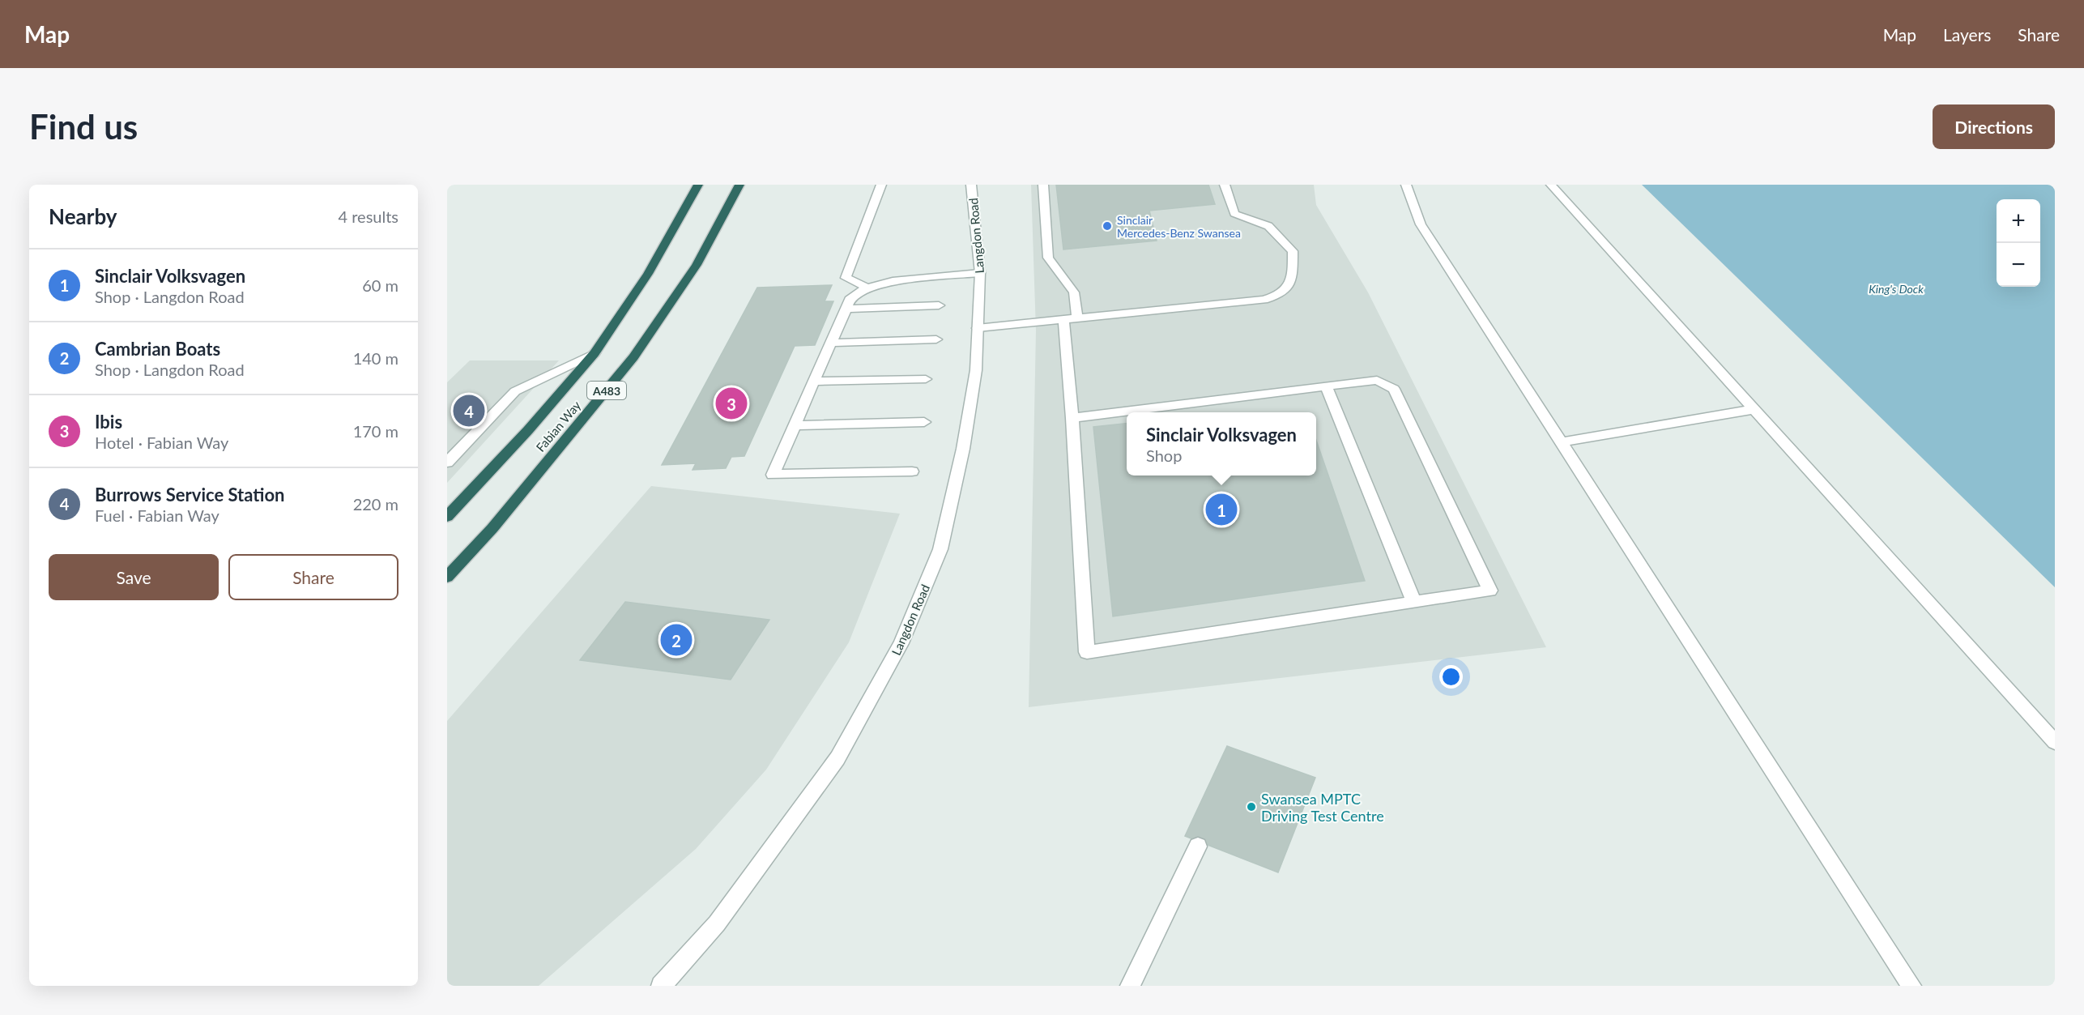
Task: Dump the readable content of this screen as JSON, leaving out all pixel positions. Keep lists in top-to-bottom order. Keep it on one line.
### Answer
{"streets":{"highway":["A483","Fabian Way"],"street":["Langdon Road"]},"water":["King's Dock"],"places":["Sinclair Mercedes-Benz Swansea","Swansea MPTC Driving Test Centre"],"page":{"header":"Map","nav":["Map","Layers","Share"],"buttons":["Directions",["Save","Share"]],"title":"Find us","heading":["Nearby","4 results"],"map_buttons":["+","−"],"list":[{"mark":"1","name":"Sinclair Volksvagen","note":"Shop · Langdon Road","value":"60 m"},{"mark":"2","name":"Cambrian Boats","note":"Shop · Langdon Road","value":"140 m"},{"mark":"3","name":"Ibis","note":"Hotel · Fabian Way","value":"170 m"},{"mark":"4","name":"Burrows Service Station","note":"Fuel · Fabian Way","value":"220 m"}],"pins":["3","4","1","2"],"popup":["Sinclair Volksvagen","Shop"]}}
